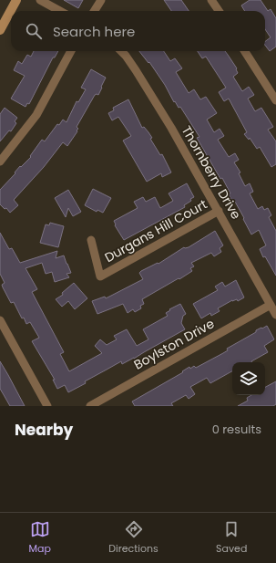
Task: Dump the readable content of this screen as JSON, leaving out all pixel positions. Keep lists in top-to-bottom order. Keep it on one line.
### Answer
{"streets":{"street":["Thornberry Drive","Durgans Hill Court","Boylston Drive"]},"crossings":[["Thornberry Drive","Durgans Hill Court"],["Thornberry Drive","Boylston Drive"]],"page":{"search":"Search here","heading":["Nearby","0 results"],"nav":["Map","Directions","Saved"]}}
